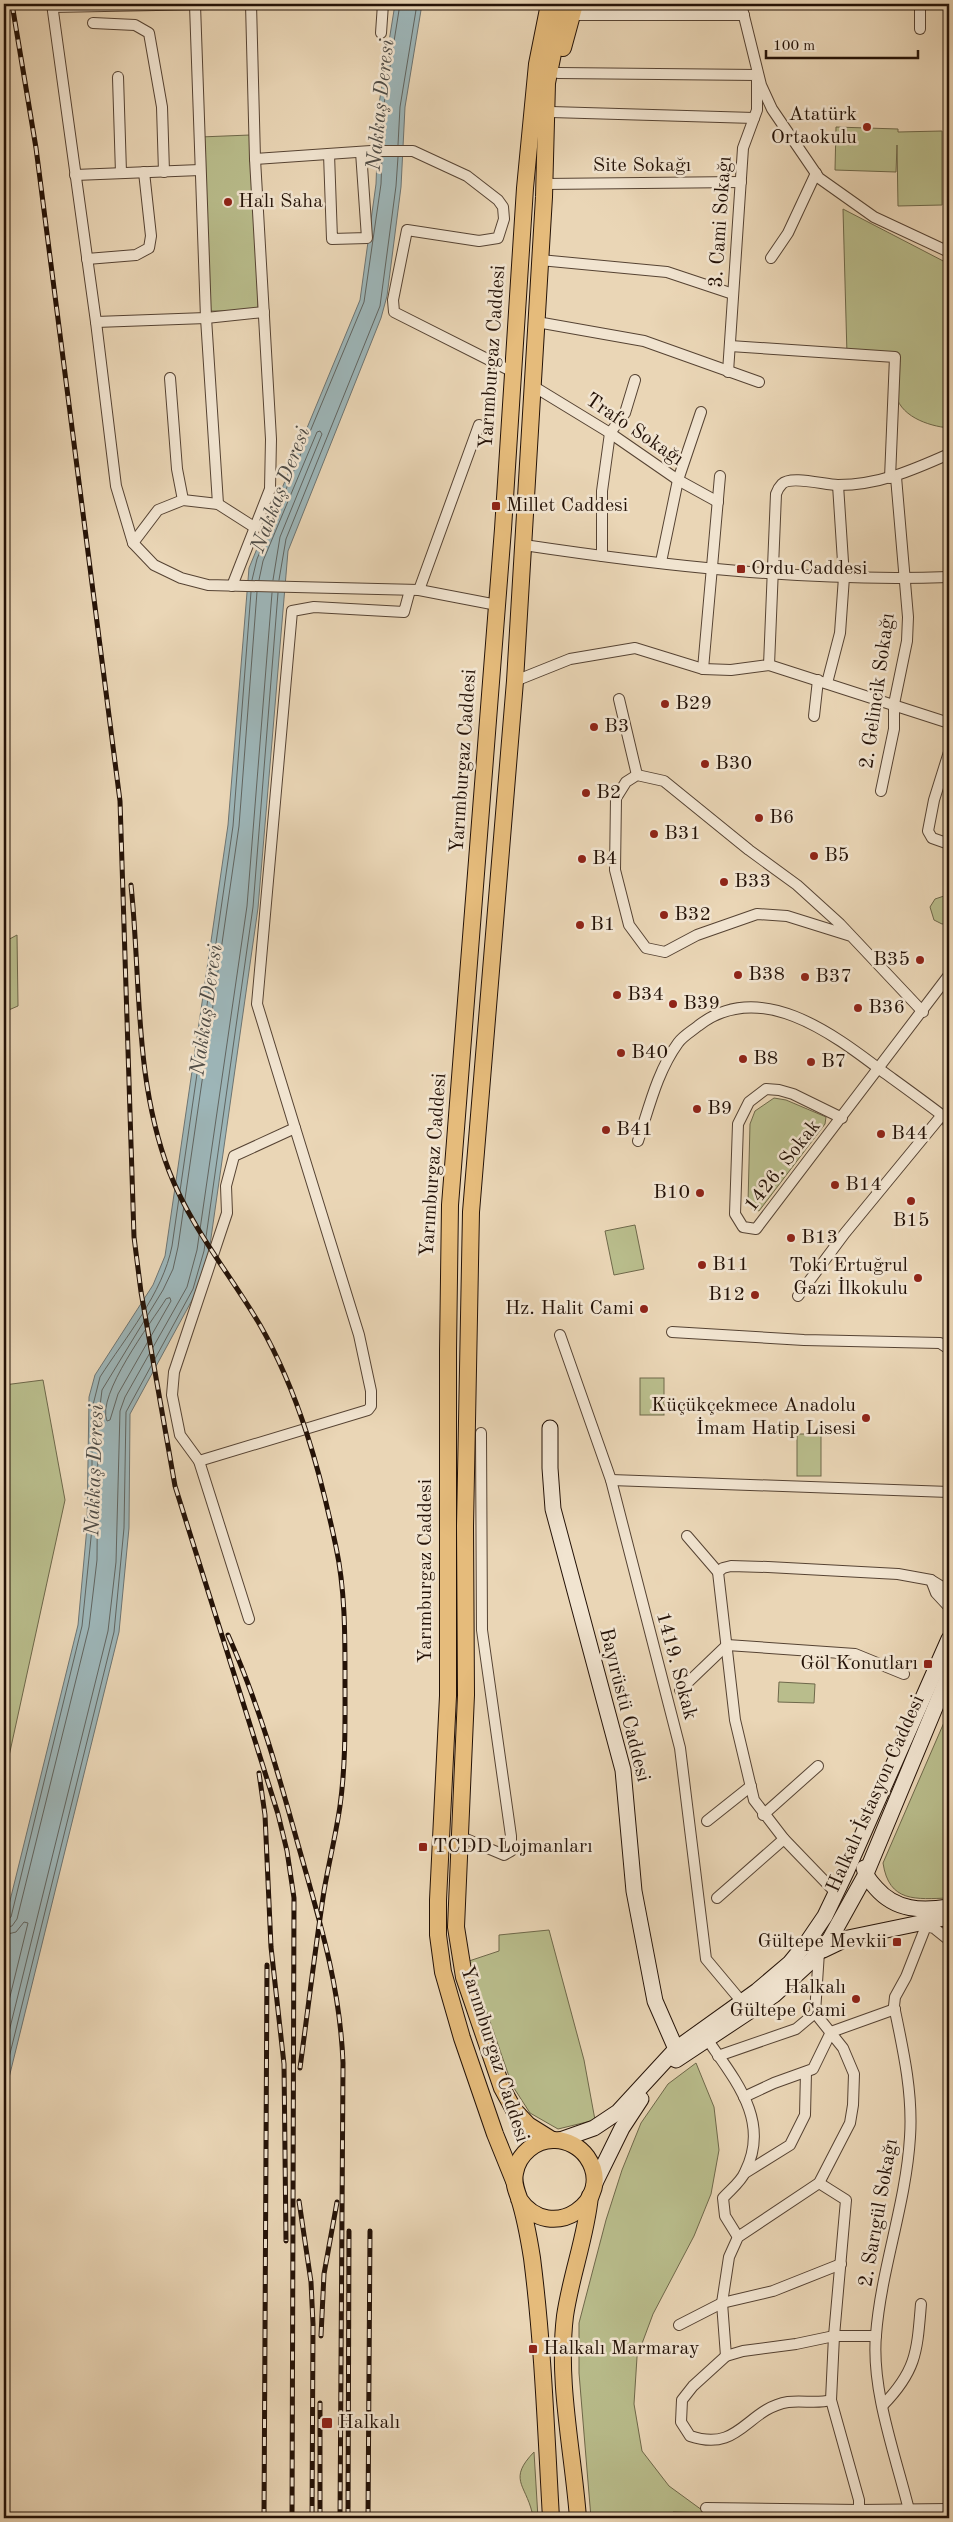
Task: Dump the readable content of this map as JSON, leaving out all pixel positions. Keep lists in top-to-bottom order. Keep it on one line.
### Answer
{"streets":{"main road":["Yarımburgaz Caddesi","Bayırüstü Caddesi","Halkalı İstasyon Caddesi"],"street":["Site Sokağı","3. Cami Sokağı","Trafo Sokağı","2. Gelincik Sokağı","1426. Sokak","1419. Sokak","2. Sarıgül Sokağı"]},"crossings":[["Site Sokağı","3. Cami Sokağı"],["Site Sokağı","Yarımburgaz Caddesi"],["3. Cami Sokağı","2. Gelincik Sokağı"],["Yarımburgaz Caddesi","Trafo Sokağı"],["Yarımburgaz Caddesi","Halkalı İstasyon Caddesi"],["1419. Sokak","Halkalı İstasyon Caddesi"],["Bayırüstü Caddesi","Halkalı İstasyon Caddesi"]],"water":["Nakkaş Deresi"],"places":{"other":["Atatürk Ortaokulu","Halı Saha","B29","B3","B30","B2","B6","B31","B5","B4","B33","B32","B1","B35","B38","B37","B34","B39","B36","B40","B8","B7","B9","B41","B44","B14","B10","B15","B13","B11","Toki Ertuğrul Gazi İlkokulu","B12","Hz. Halit Cami","Küçükçekmece Anadolu İmam Hatip Lisesi","Halkalı Gültepe Cami"],"transit":["Millet Caddesi","Ordu Caddesi","Göl Konutları","TCDD Lojmanları","Gültepe Mevkii","Halkalı Marmaray","Halkalı"]},"scale_bar":"100 m"}
